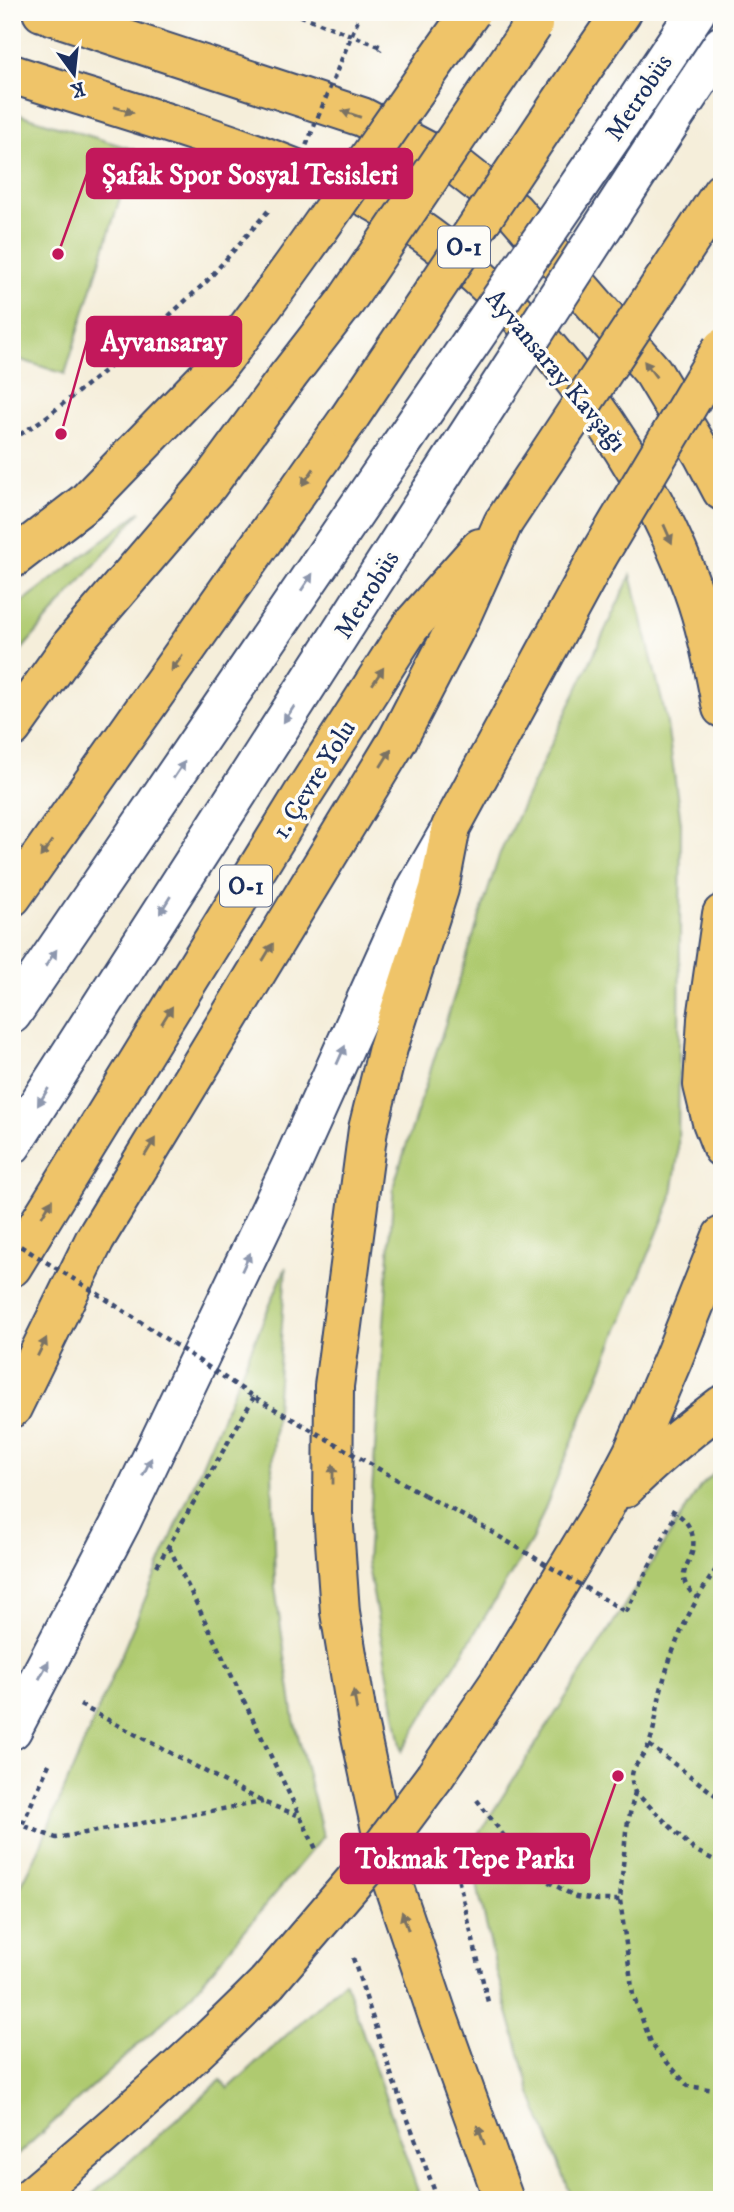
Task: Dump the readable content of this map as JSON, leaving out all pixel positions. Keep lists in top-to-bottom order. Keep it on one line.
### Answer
{"streets":{"main road":["O-1","Ayvansaray Kavşağı","1. Çevre Yolu"],"lane":["Metrobüs"]},"crossings":[["O-1","1. Çevre Yolu"]],"places":["Şafak Spor Sosyal Tesisleri","Ayvansaray","Tokmak Tepe Parkı"],"north":"bottom"}
